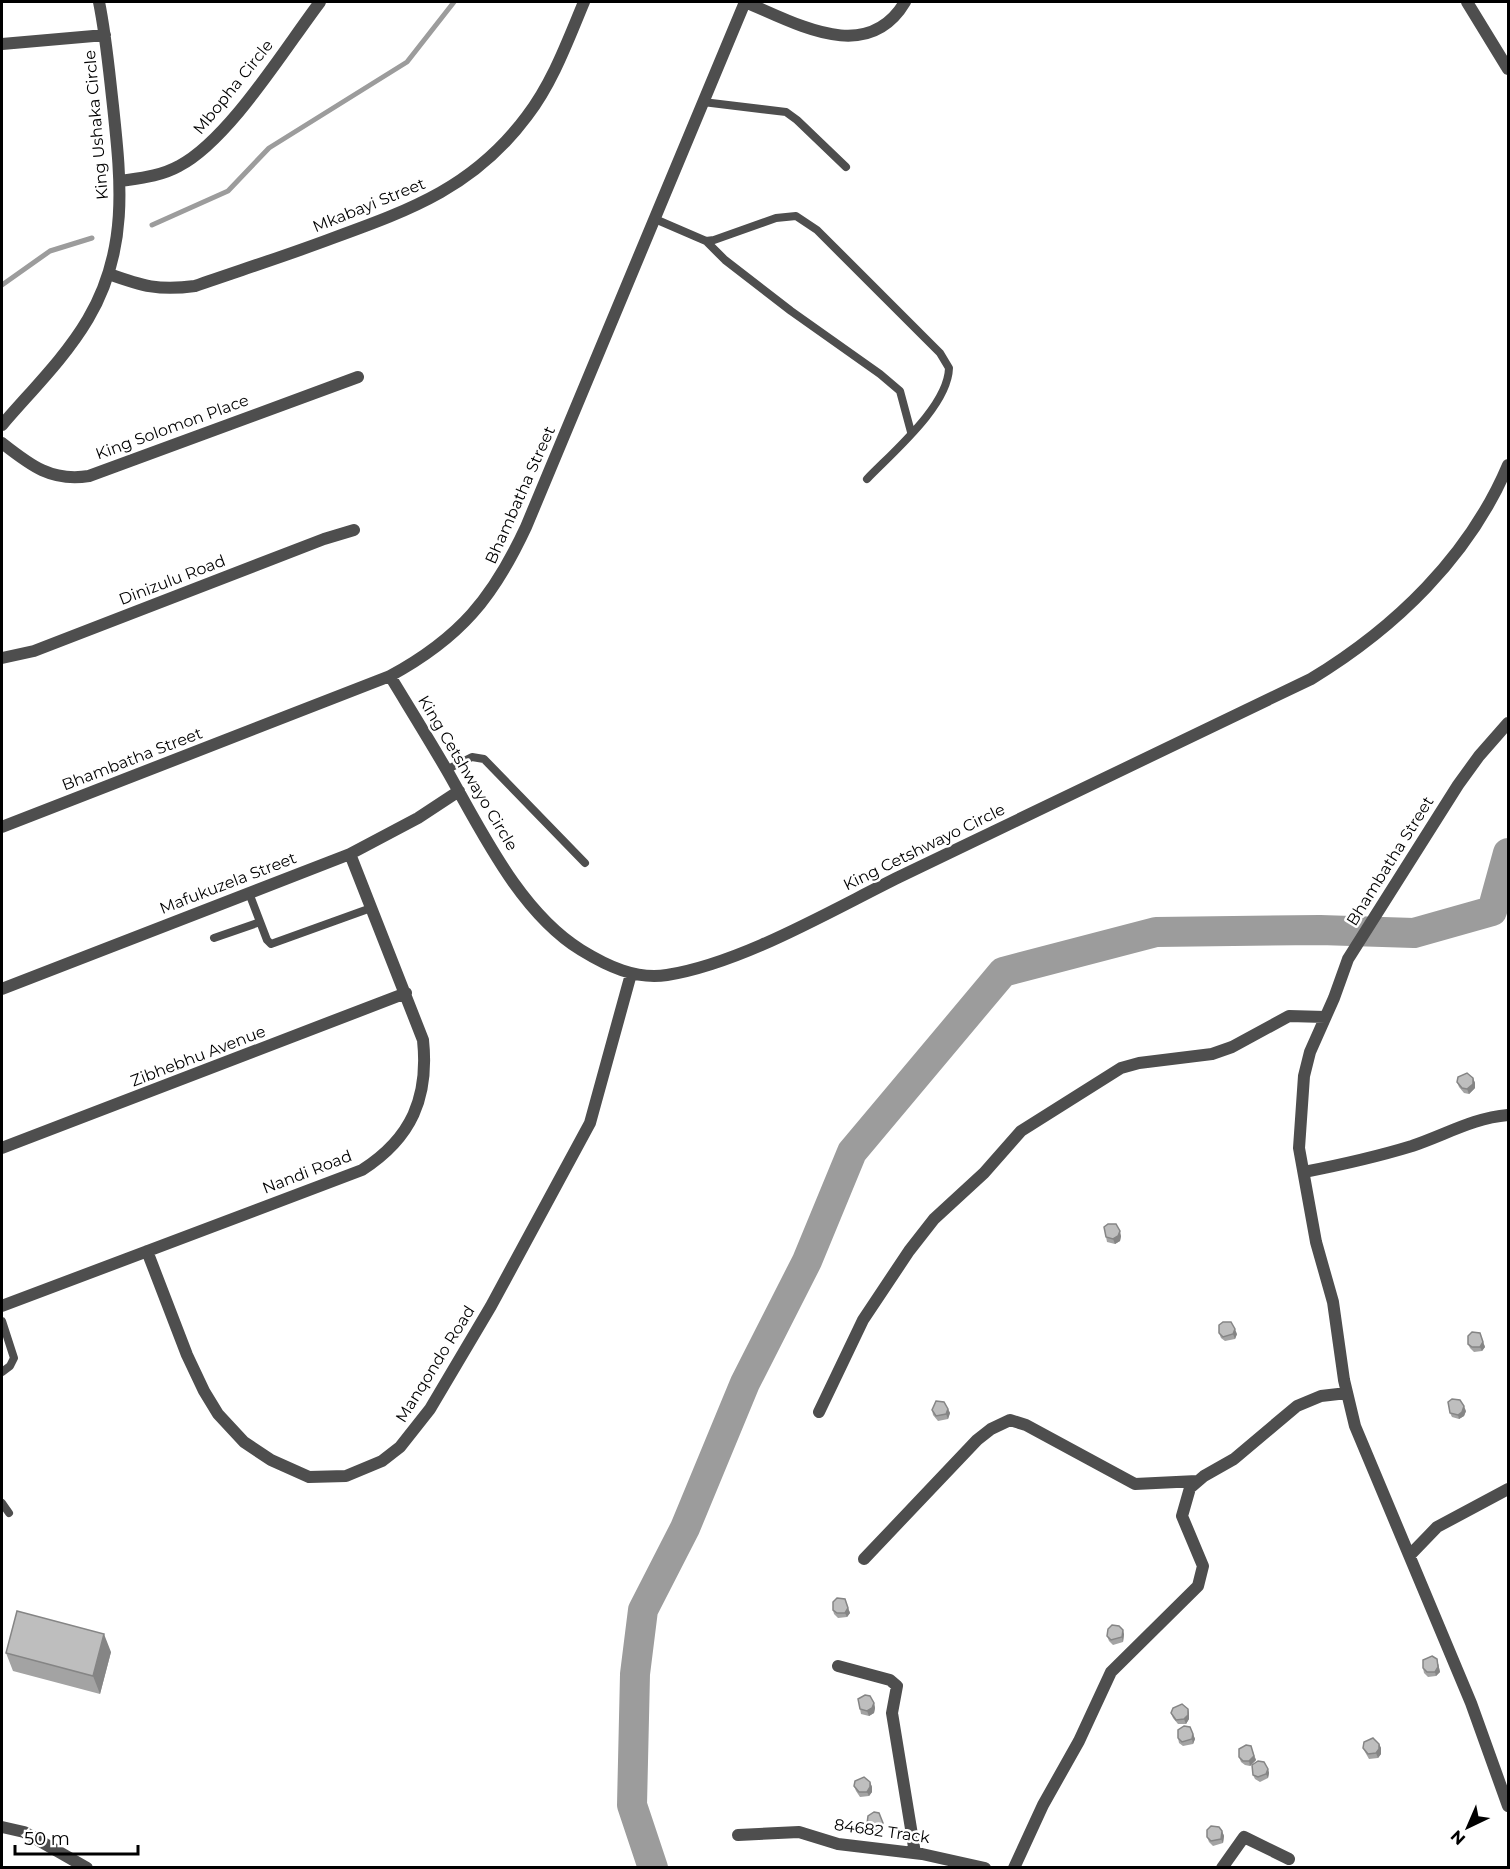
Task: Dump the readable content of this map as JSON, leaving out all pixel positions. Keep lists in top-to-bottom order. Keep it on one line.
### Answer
{"streets":{"street":["Mbopha Circle","King Ushaka Circle","Mkabayi Street","King Solomon Place","Bhambatha Street","Dinizulu Road","King Cetshwayo Circle","Mafukuzela Street","Zibhebhu Avenue","Nandi Road","Manqondo Road","84682 Track"]},"crossings":[["Mbopha Circle","King Ushaka Circle"],["King Ushaka Circle","Mkabayi Street"],["Bhambatha Street","King Cetshwayo Circle"],["King Cetshwayo Circle","Mafukuzela Street"],["King Cetshwayo Circle","Manqondo Road"],["Mafukuzela Street","Nandi Road"],["Zibhebhu Avenue","Nandi Road"],["Nandi Road","Manqondo Road"]],"scale_bar":"50 m","north":"bottom left"}
